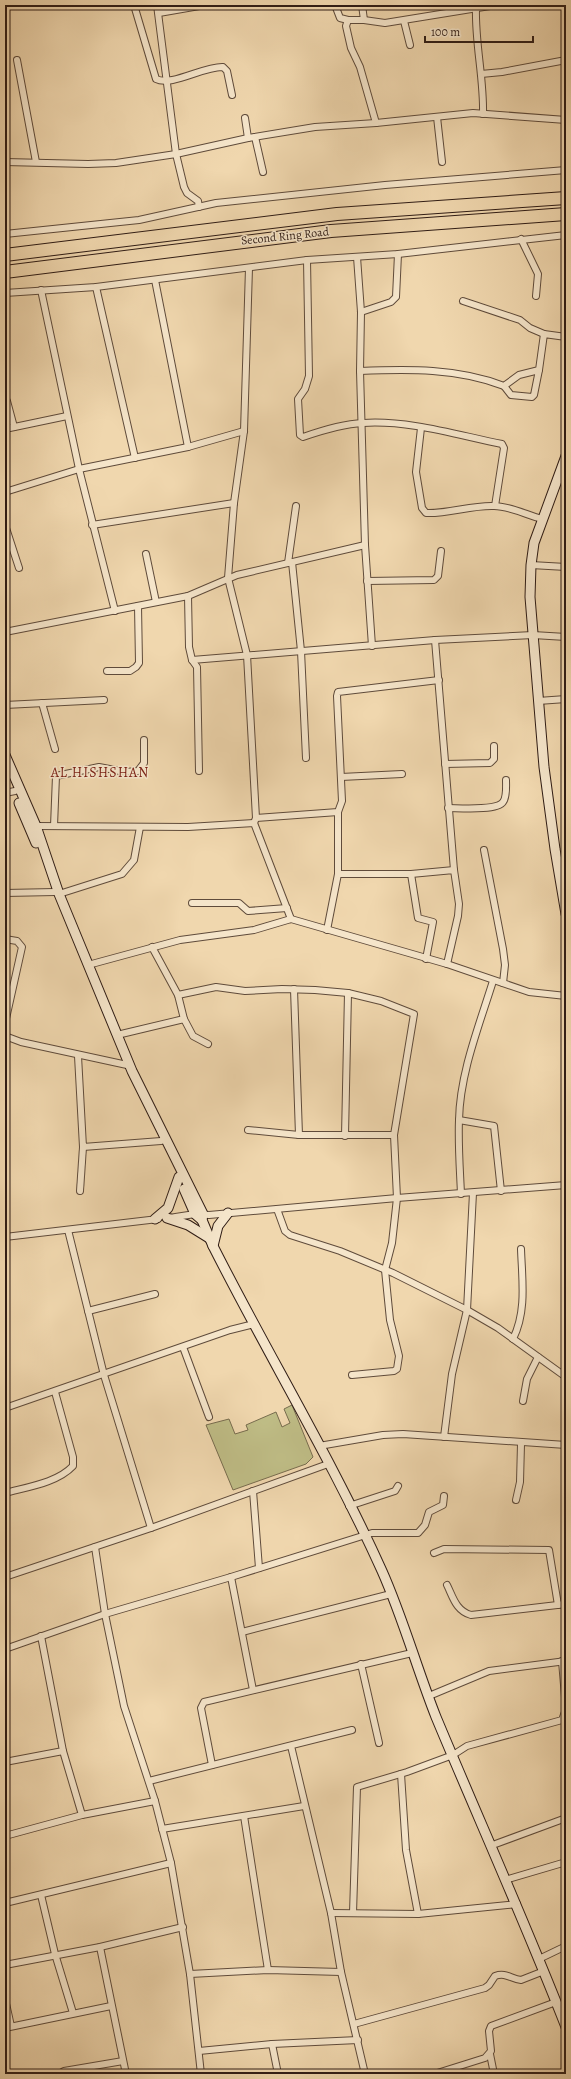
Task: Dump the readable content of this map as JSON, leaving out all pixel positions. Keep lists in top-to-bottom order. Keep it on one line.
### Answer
{"streets":{"highway":["Second Ring Road"]},"districts":["AL HISHSHAN"],"scale_bar":"100 m"}
